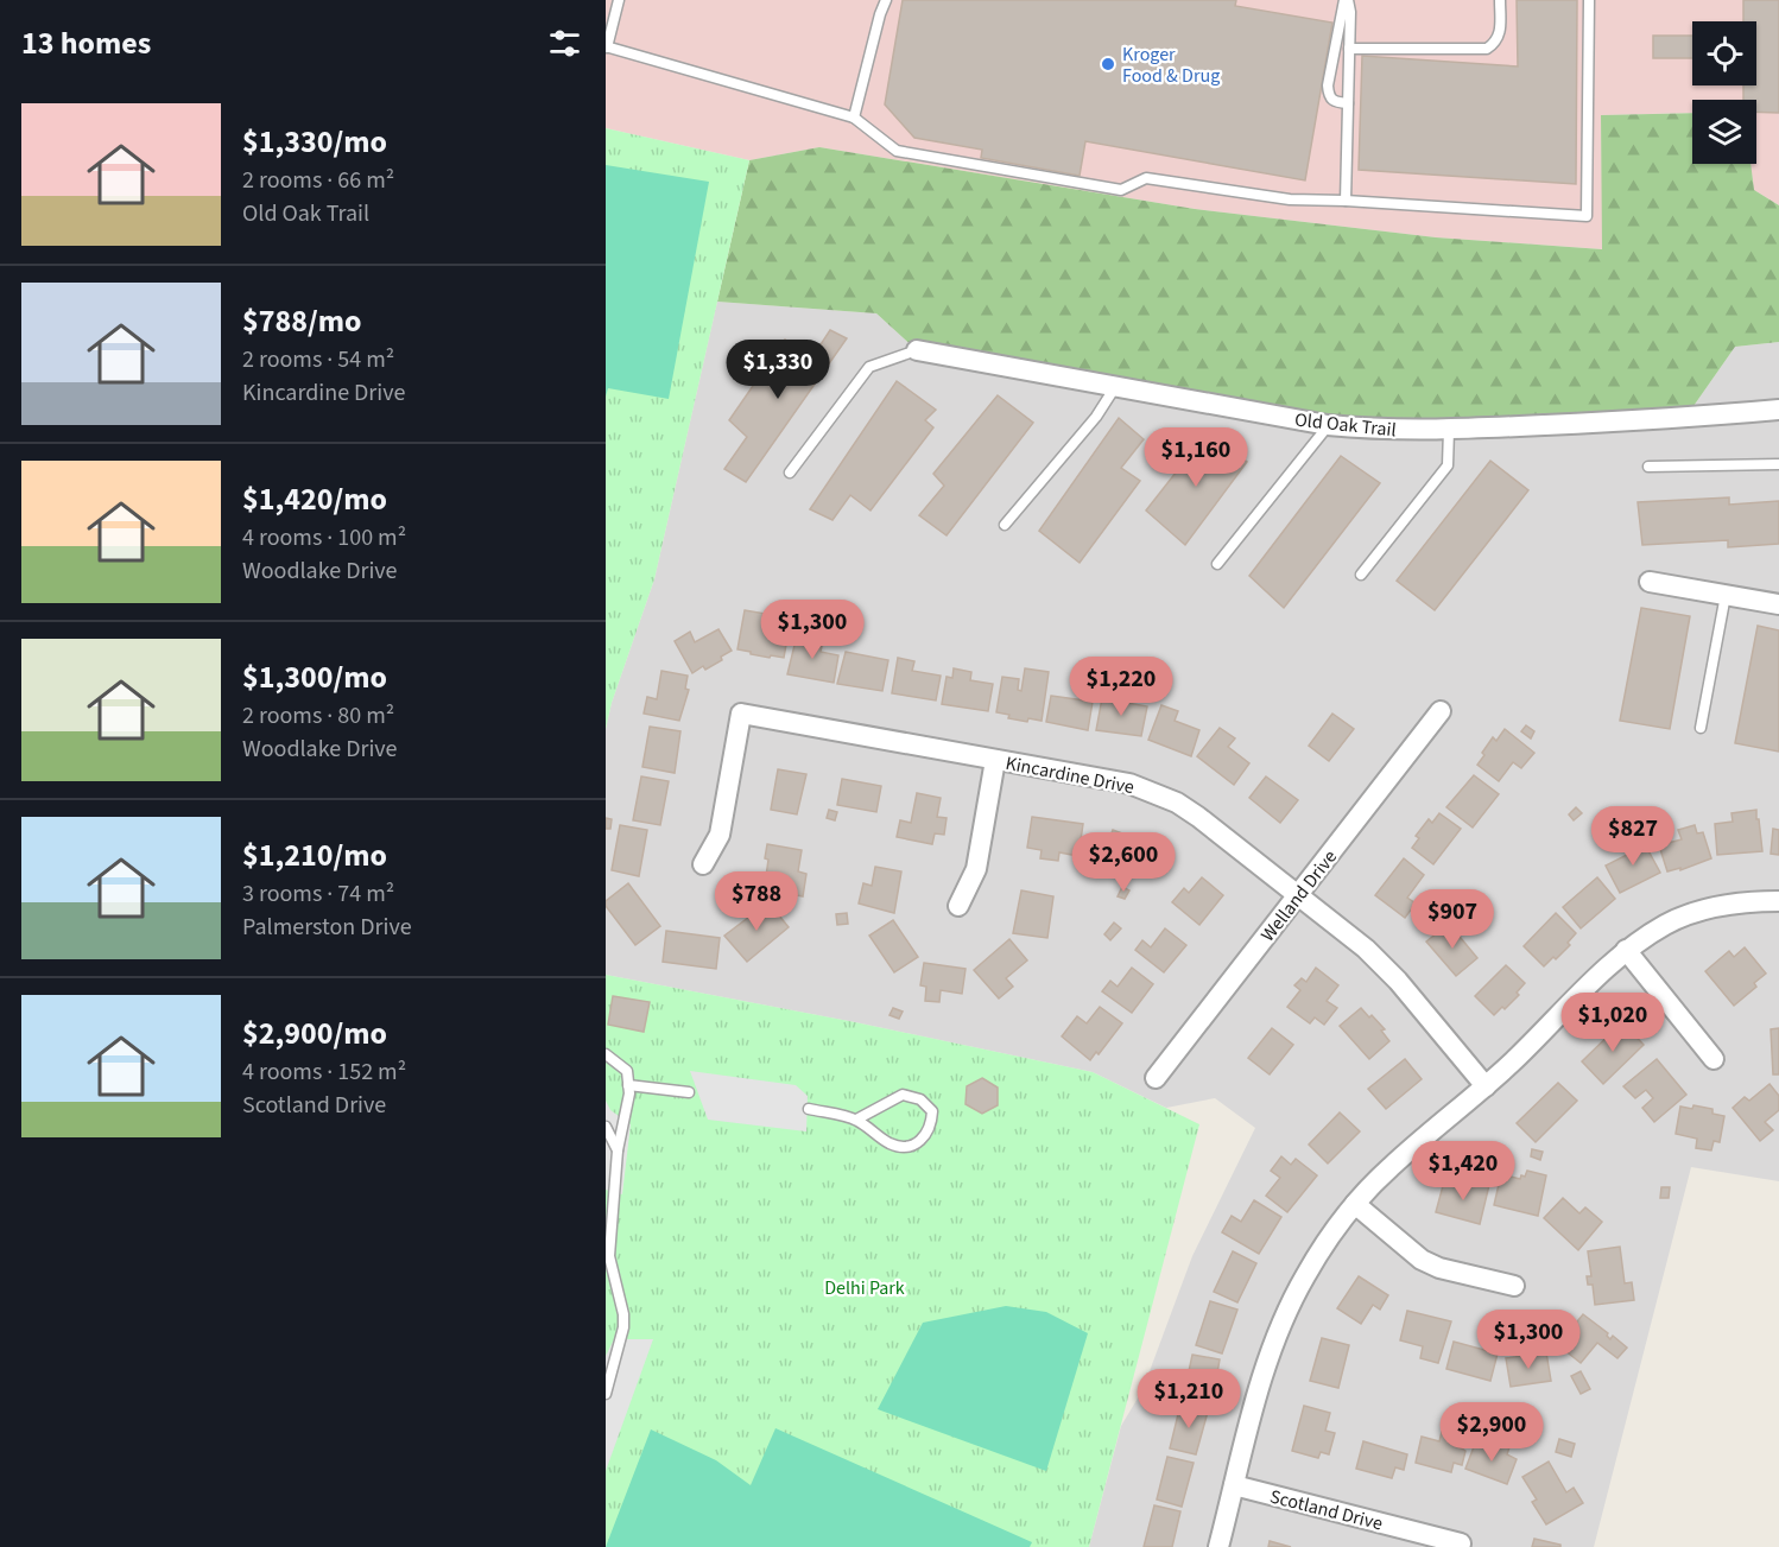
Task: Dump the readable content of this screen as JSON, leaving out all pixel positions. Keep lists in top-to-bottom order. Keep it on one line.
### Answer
{"streets":{"street":["Old Oak Trail","Kincardine Drive","Welland Drive","Scotland Drive"]},"crossings":[["Kincardine Drive","Welland Drive"]],"parks":["Delhi Park"],"places":["Kroger Food & Drug"],"page":{"heading":"13 homes","list":[{"name":"$1,330/mo","note":"2 rooms · 66 m² · Old Oak Trail"},{"name":"$788/mo","note":"2 rooms · 54 m² · Kincardine Drive"},{"name":"$1,420/mo","note":"4 rooms · 100 m² · Woodlake Drive"},{"name":"$1,300/mo","note":"2 rooms · 80 m² · Woodlake Drive"},{"name":"$1,210/mo","note":"3 rooms · 74 m² · Palmerston Drive"},{"name":"$2,900/mo","note":"4 rooms · 152 m² · Scotland Drive"}],"price":["$1,330","$1,160","$1,300","$1,220","$827","$2,600","$788","$907","$1,020","$1,420","$1,300","$1,210","$2,900"]}}
